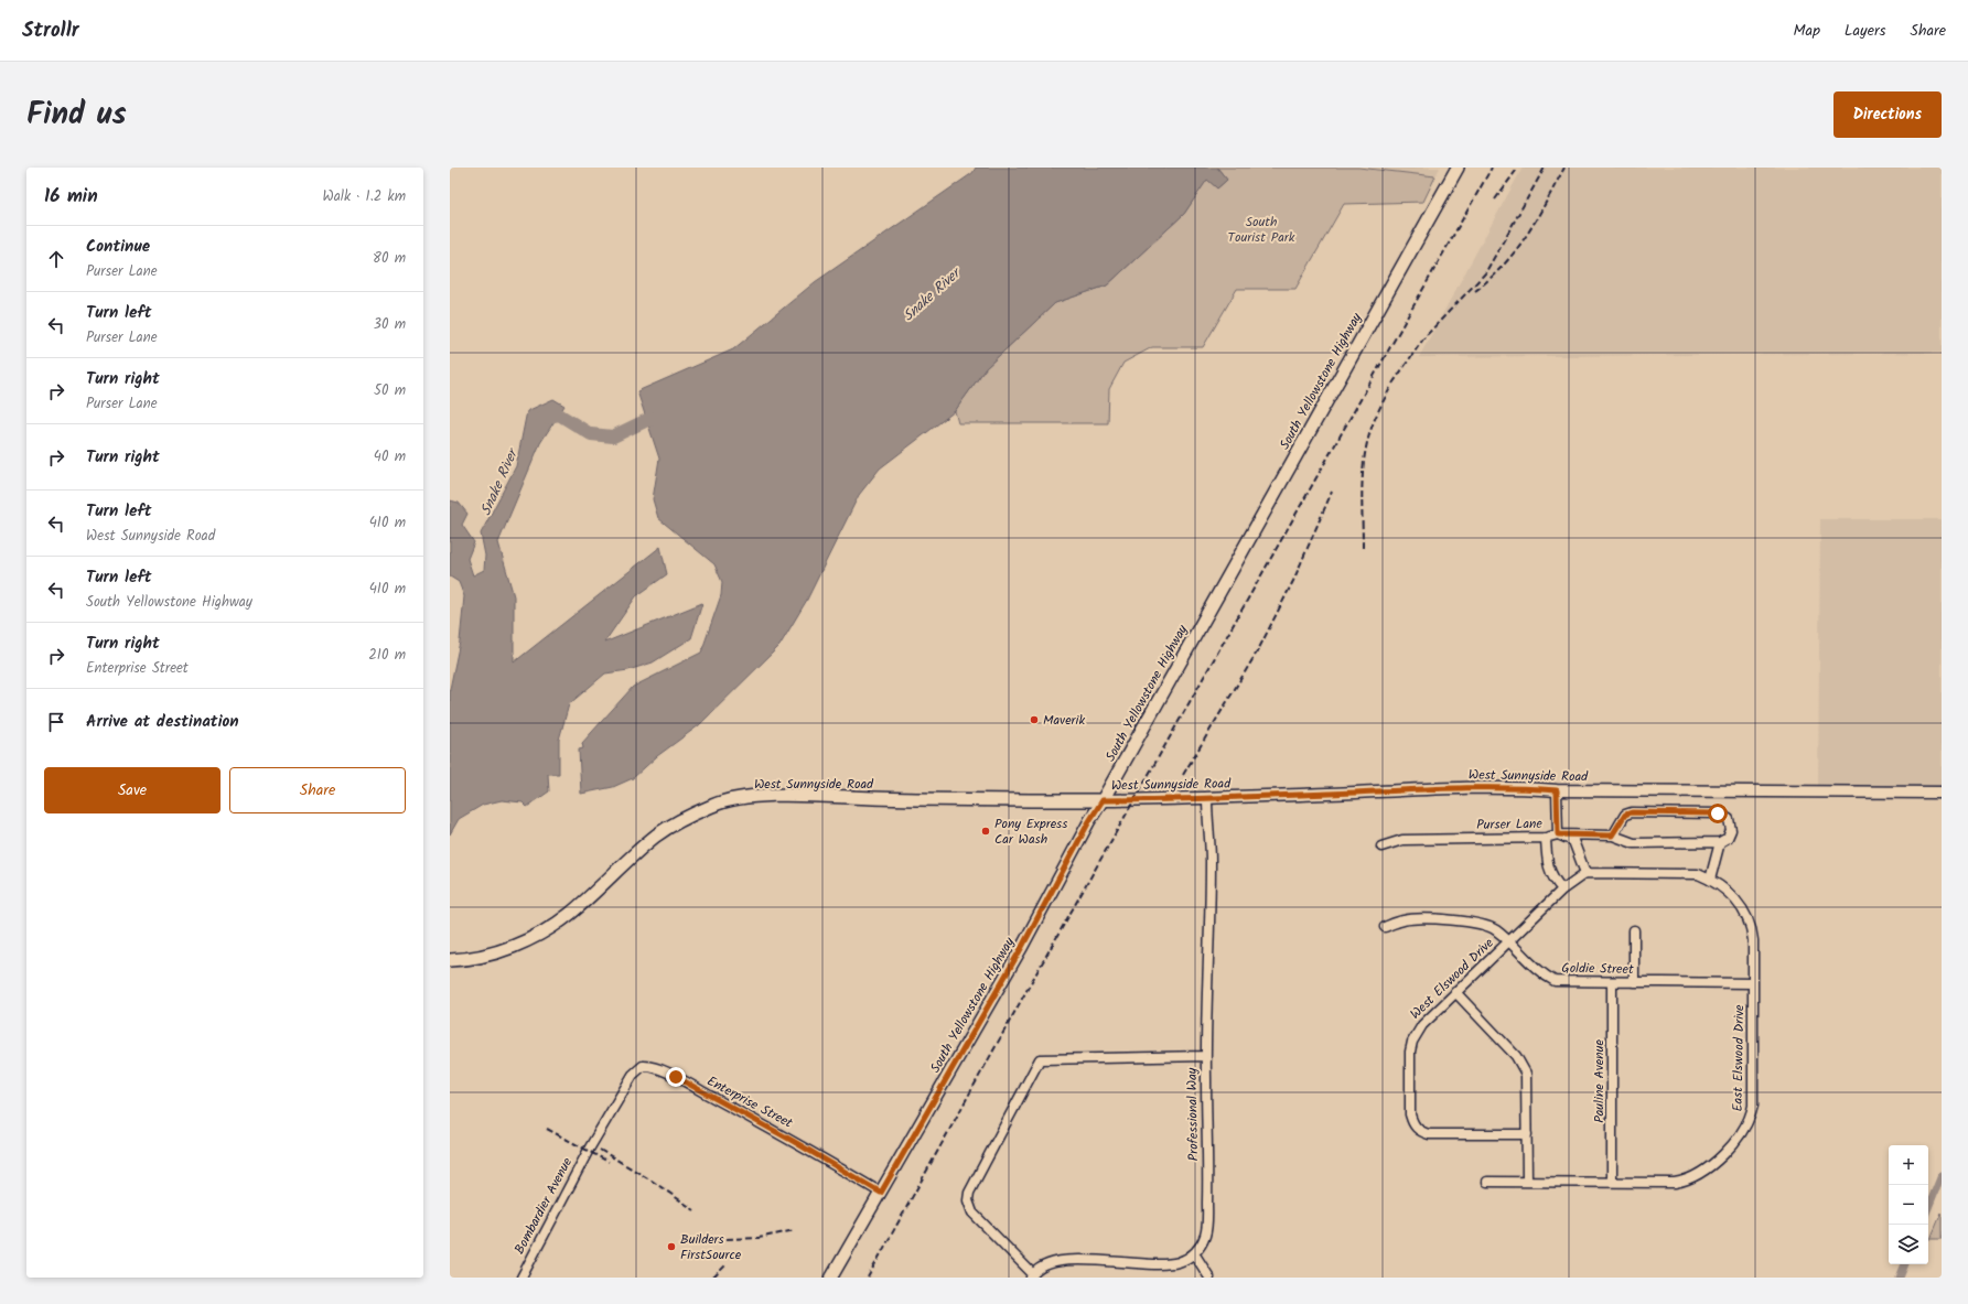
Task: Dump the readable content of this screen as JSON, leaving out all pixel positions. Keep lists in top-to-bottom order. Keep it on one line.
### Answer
{"streets":{"highway":["South Yellowstone Highway","West Sunnyside Road"],"street":["Purser Lane","Goldie Street","West Elswood Drive","East Elswood Drive","Pauline Avenue","Enterprise Street","Professional Way","Bombardier Avenue"]},"crossings":[["South Yellowstone Highway","West Sunnyside Road"],["South Yellowstone Highway","Enterprise Street"],["West Sunnyside Road","Professional Way"],["Goldie Street","West Elswood Drive"],["Goldie Street","East Elswood Drive"],["Goldie Street","Pauline Avenue"],["East Elswood Drive","Pauline Avenue"],["Enterprise Street","Bombardier Avenue"]],"water":["Snake River"],"parks":["South Tourist Park"],"places":["Maverik","Pony Express Car Wash","Builders FirstSource"],"page":{"header":"Strollr","nav":["Map","Layers","Share"],"title":"Find us","buttons":["Directions",["Save","Share"]],"heading":["16 min","Walk · 1.2 km"],"list":[["Continue","Purser Lane","80 m"],["Turn left","Purser Lane","30 m"],["Turn right","Purser Lane","50 m"],["Turn right","40 m"],["Turn left","West Sunnyside Road","410 m"],["Turn left","South Yellowstone Highway","410 m"],["Turn right","Enterprise Street","210 m"],"Arrive at destination"],"map_buttons":["+","−"]}}
